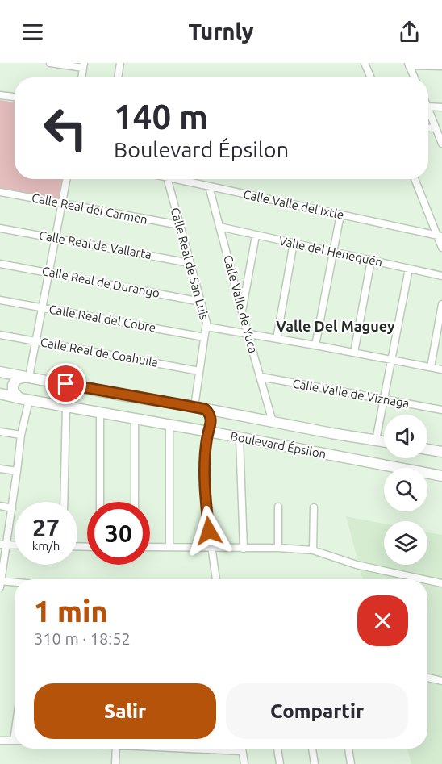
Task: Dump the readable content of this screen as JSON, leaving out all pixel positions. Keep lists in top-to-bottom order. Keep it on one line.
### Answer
{"streets":{"street":["Calle Valle del Ixtle","Calle Real del Carmen","Calle Real de Vallarta","Valle del Henequén","Calle Real de San Luis","Calle Real de Durango","Calle Valle de Yuca","Calle Real del Cobre","Calle Real de Coahuila","Calle Valle de Viznaga","Boulevard Épsilon"]},"crossings":[["Calle Valle del Ixtle","Calle Valle de Yuca"],["Calle Real del Carmen","Calle Real de San Luis"],["Calle Real de Vallarta","Calle Real de San Luis"],["Valle del Henequén","Calle Valle de Yuca"],["Calle Real de San Luis","Calle Real de Durango"],["Calle Real de San Luis","Calle Real del Cobre"],["Calle Real de San Luis","Calle Real de Coahuila"],["Calle Real de San Luis","Boulevard Épsilon"],["Calle Valle de Yuca","Calle Valle de Viznaga"],["Calle Valle de Yuca","Boulevard Épsilon"]],"districts":["Valle Del Maguey"],"page":{"header":"Turnly","turn":["140 m","Boulevard Épsilon"],"speed":"27 km/h","limit":"30","heading":["1 min","310 m · 18:52"],"buttons":["Salir","Compartir"]}}
